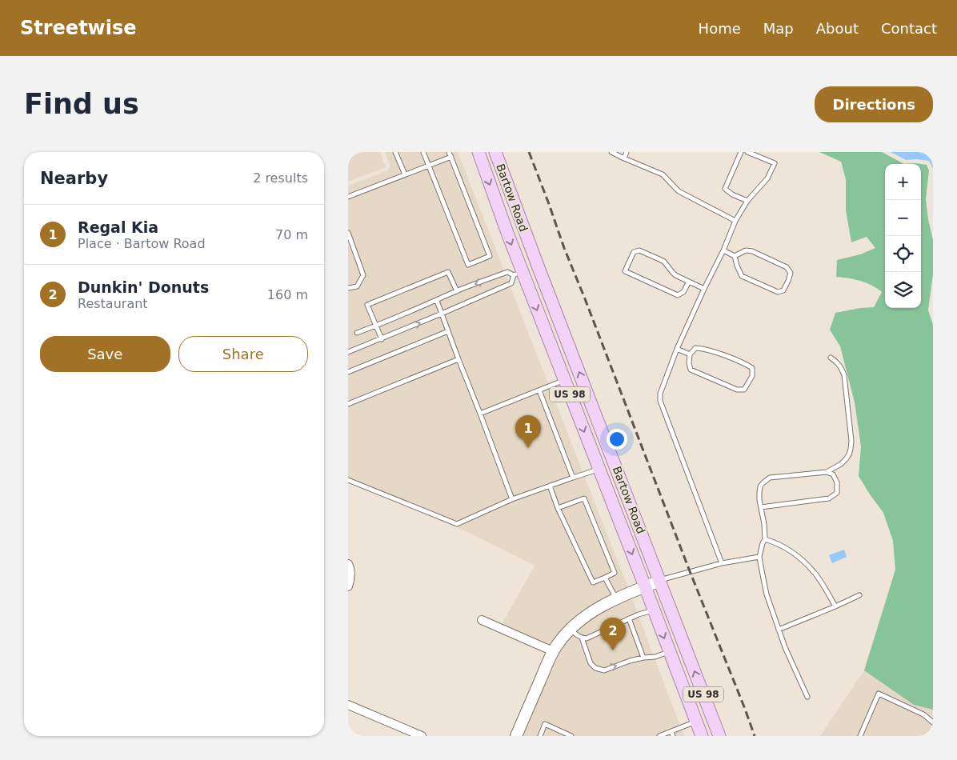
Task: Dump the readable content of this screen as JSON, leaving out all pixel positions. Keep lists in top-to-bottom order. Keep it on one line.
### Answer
{"streets":{"main road":["Bartow Road","US 98"]},"page":{"header":"Streetwise","nav":["Home","Map","About","Contact"],"buttons":["Directions",["Save","Share"]],"title":"Find us","heading":["Nearby","2 results"],"map_buttons":["+","−"],"list":[{"mark":"1","name":"Regal Kia","note":"Place · Bartow Road","value":"70 m"},{"mark":"2","name":"Dunkin' Donuts","note":"Restaurant","value":"160 m"}],"pins":["1","2"]}}
